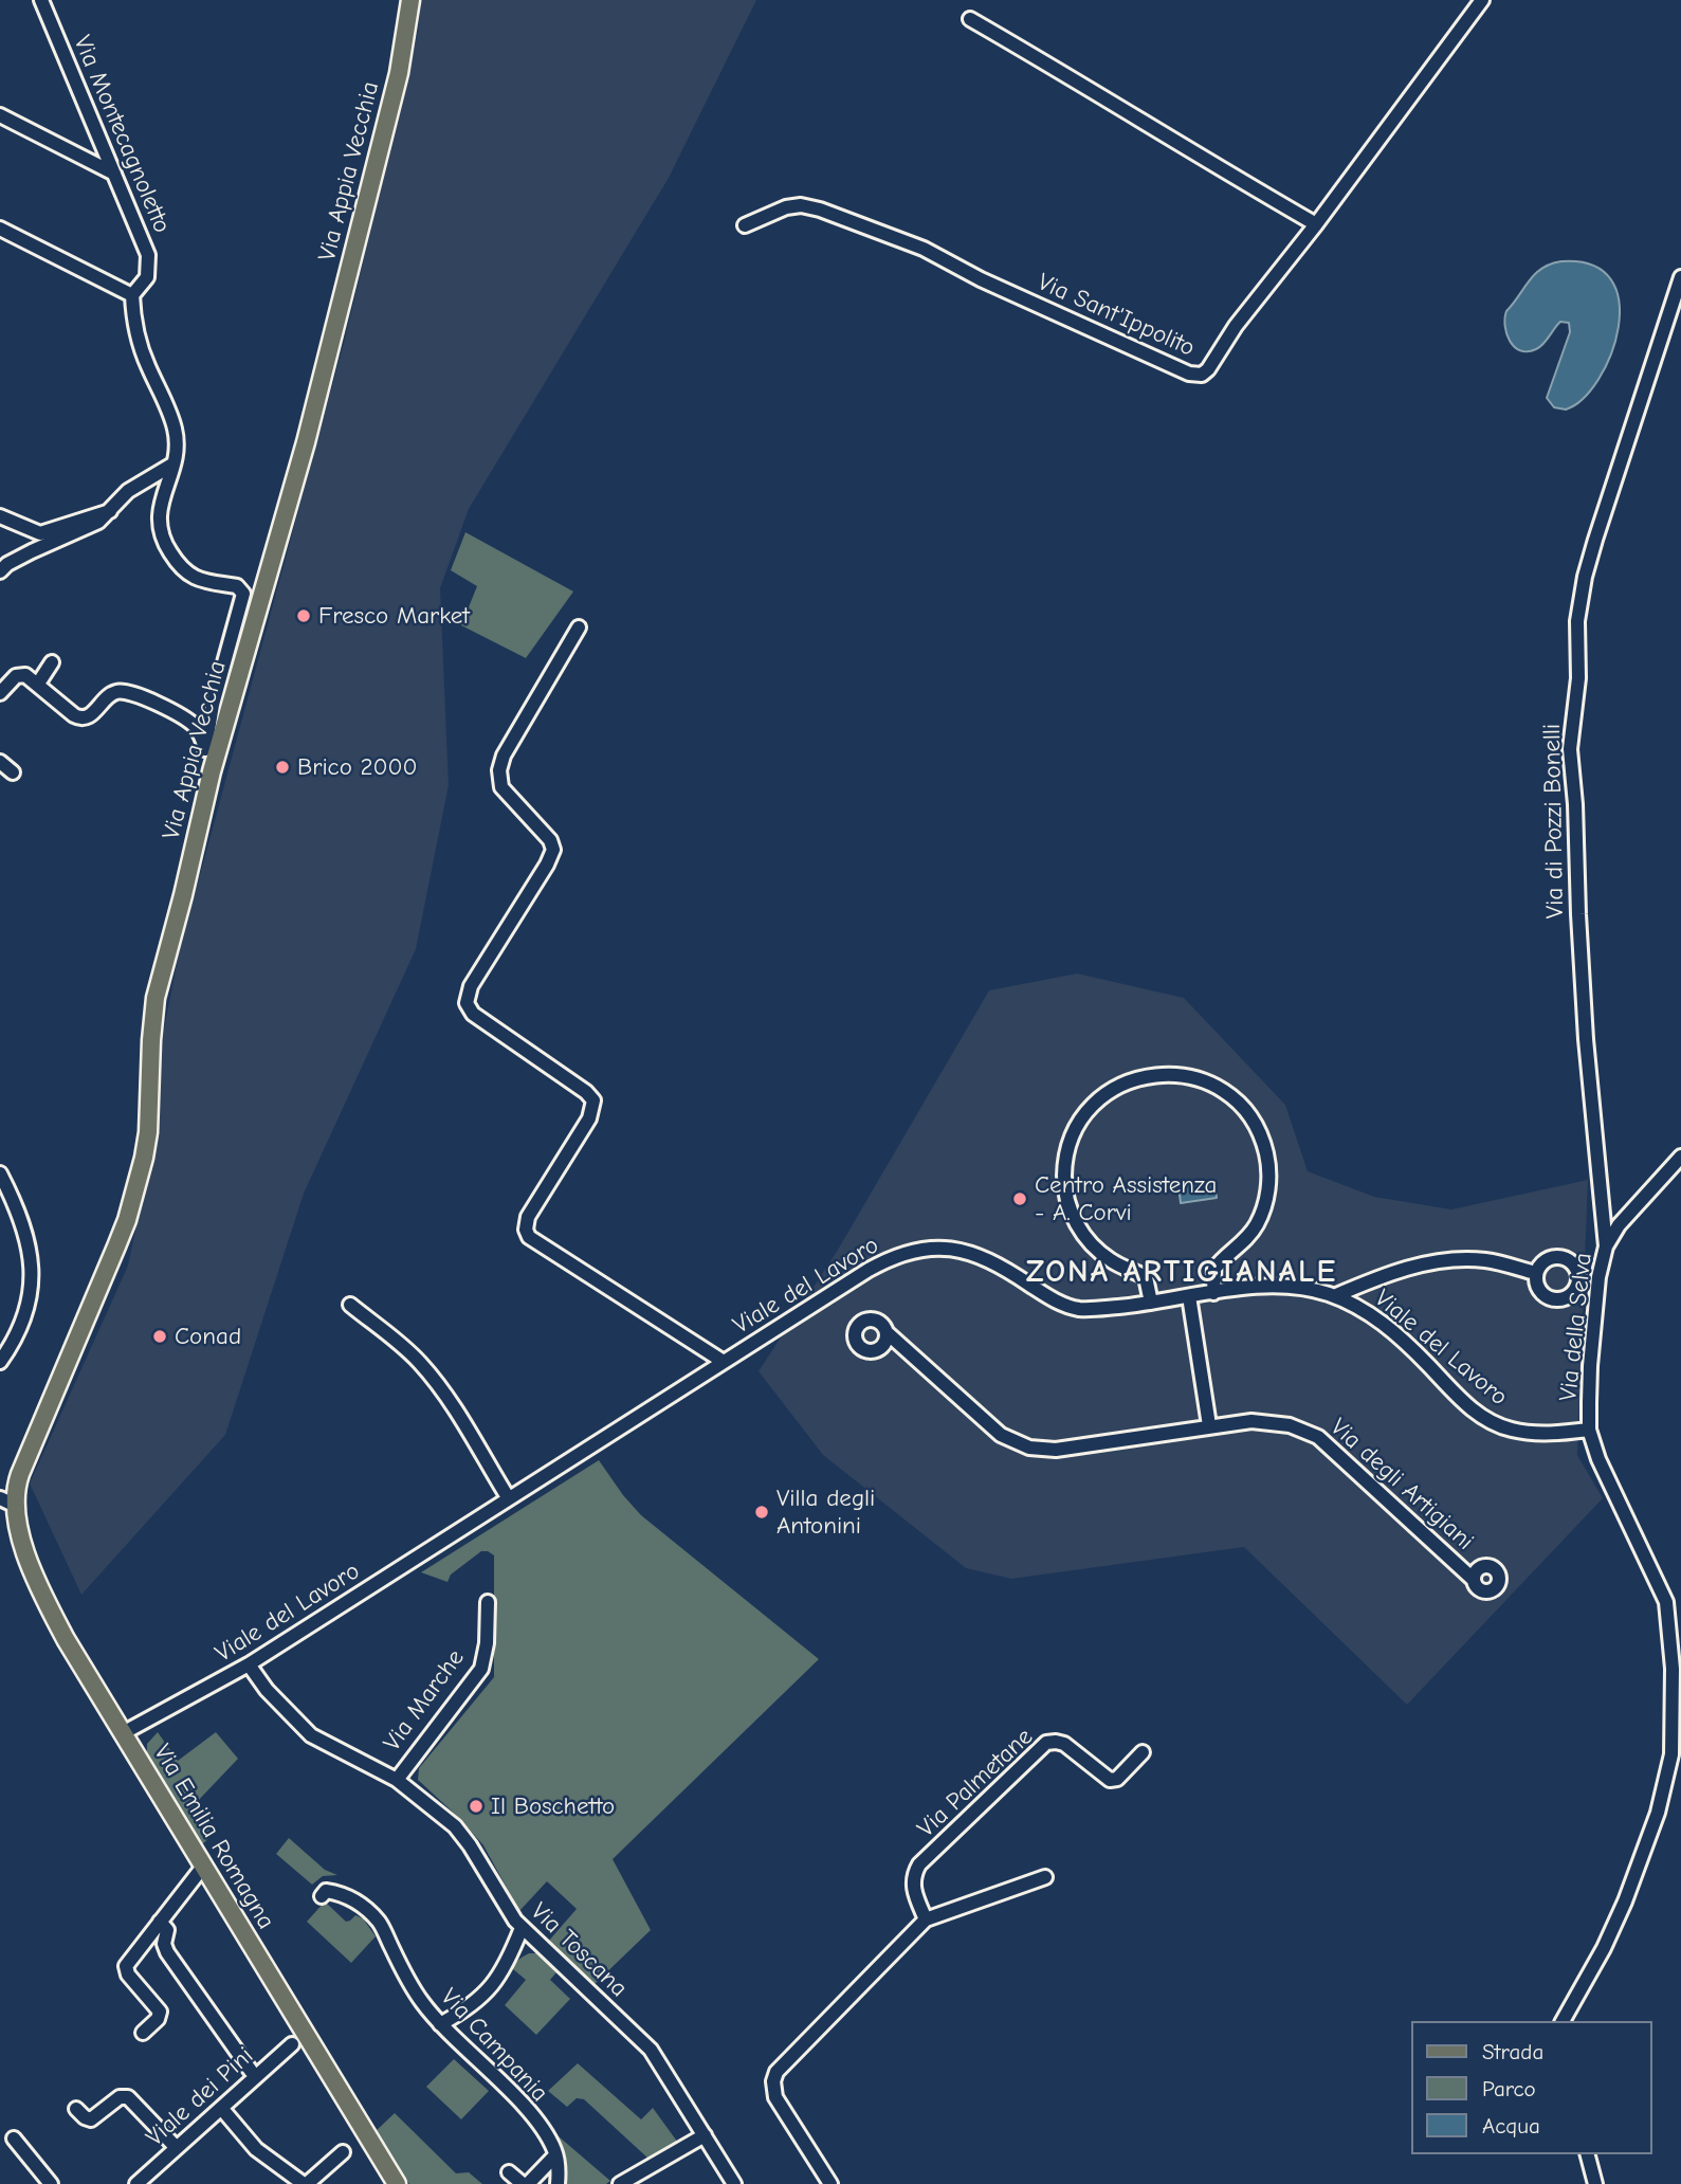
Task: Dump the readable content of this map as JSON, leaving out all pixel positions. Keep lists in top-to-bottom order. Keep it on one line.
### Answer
{"streets":{"main road":["Via Appia Vecchia","Via Emilia Romagna"],"street":["Via Montecagnoletto","Via Sant'Ippolito","Via di Pozzi Bonelli","Viale del Lavoro","Via della Selva","Via degli Artigiani","Via Marche","Via Palmetane","Via Toscana","Via Campania","Viale dei Pini"]},"crossings":[["Via Appia Vecchia","Via Emilia Romagna"],["Via di Pozzi Bonelli","Via della Selva"],["Viale del Lavoro","Via della Selva"],["Viale del Lavoro","Via Emilia Romagna"],["Viale del Lavoro","Via Toscana"],["Via Marche","Via Toscana"]],"districts":["ZONA ARTIGIANALE"],"places":["Fresco Market","Brico 2000","Centro Assistenza - A. Corvi","Conad","Villa degli Antonini","Il Boschetto"],"legend":["Strada","Parco","Acqua"]}
